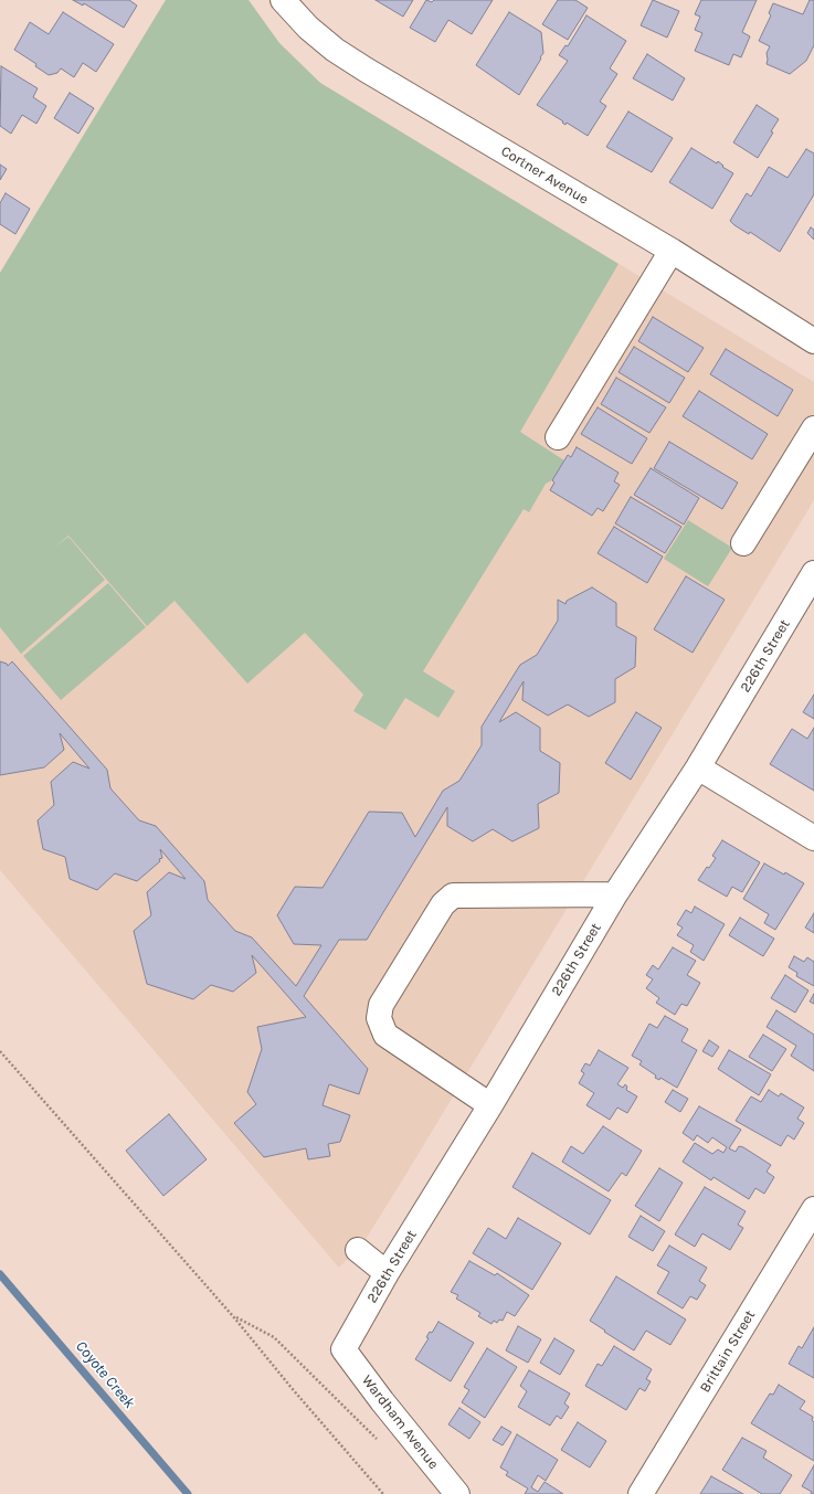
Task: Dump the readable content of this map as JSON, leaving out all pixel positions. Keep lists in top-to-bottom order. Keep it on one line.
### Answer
{"streets":{"street":["Cortner Avenue","226th Street","Brittain Street","Wardham Avenue"]},"crossings":[["226th Street","Wardham Avenue"]],"water":["Coyote Creek"]}
